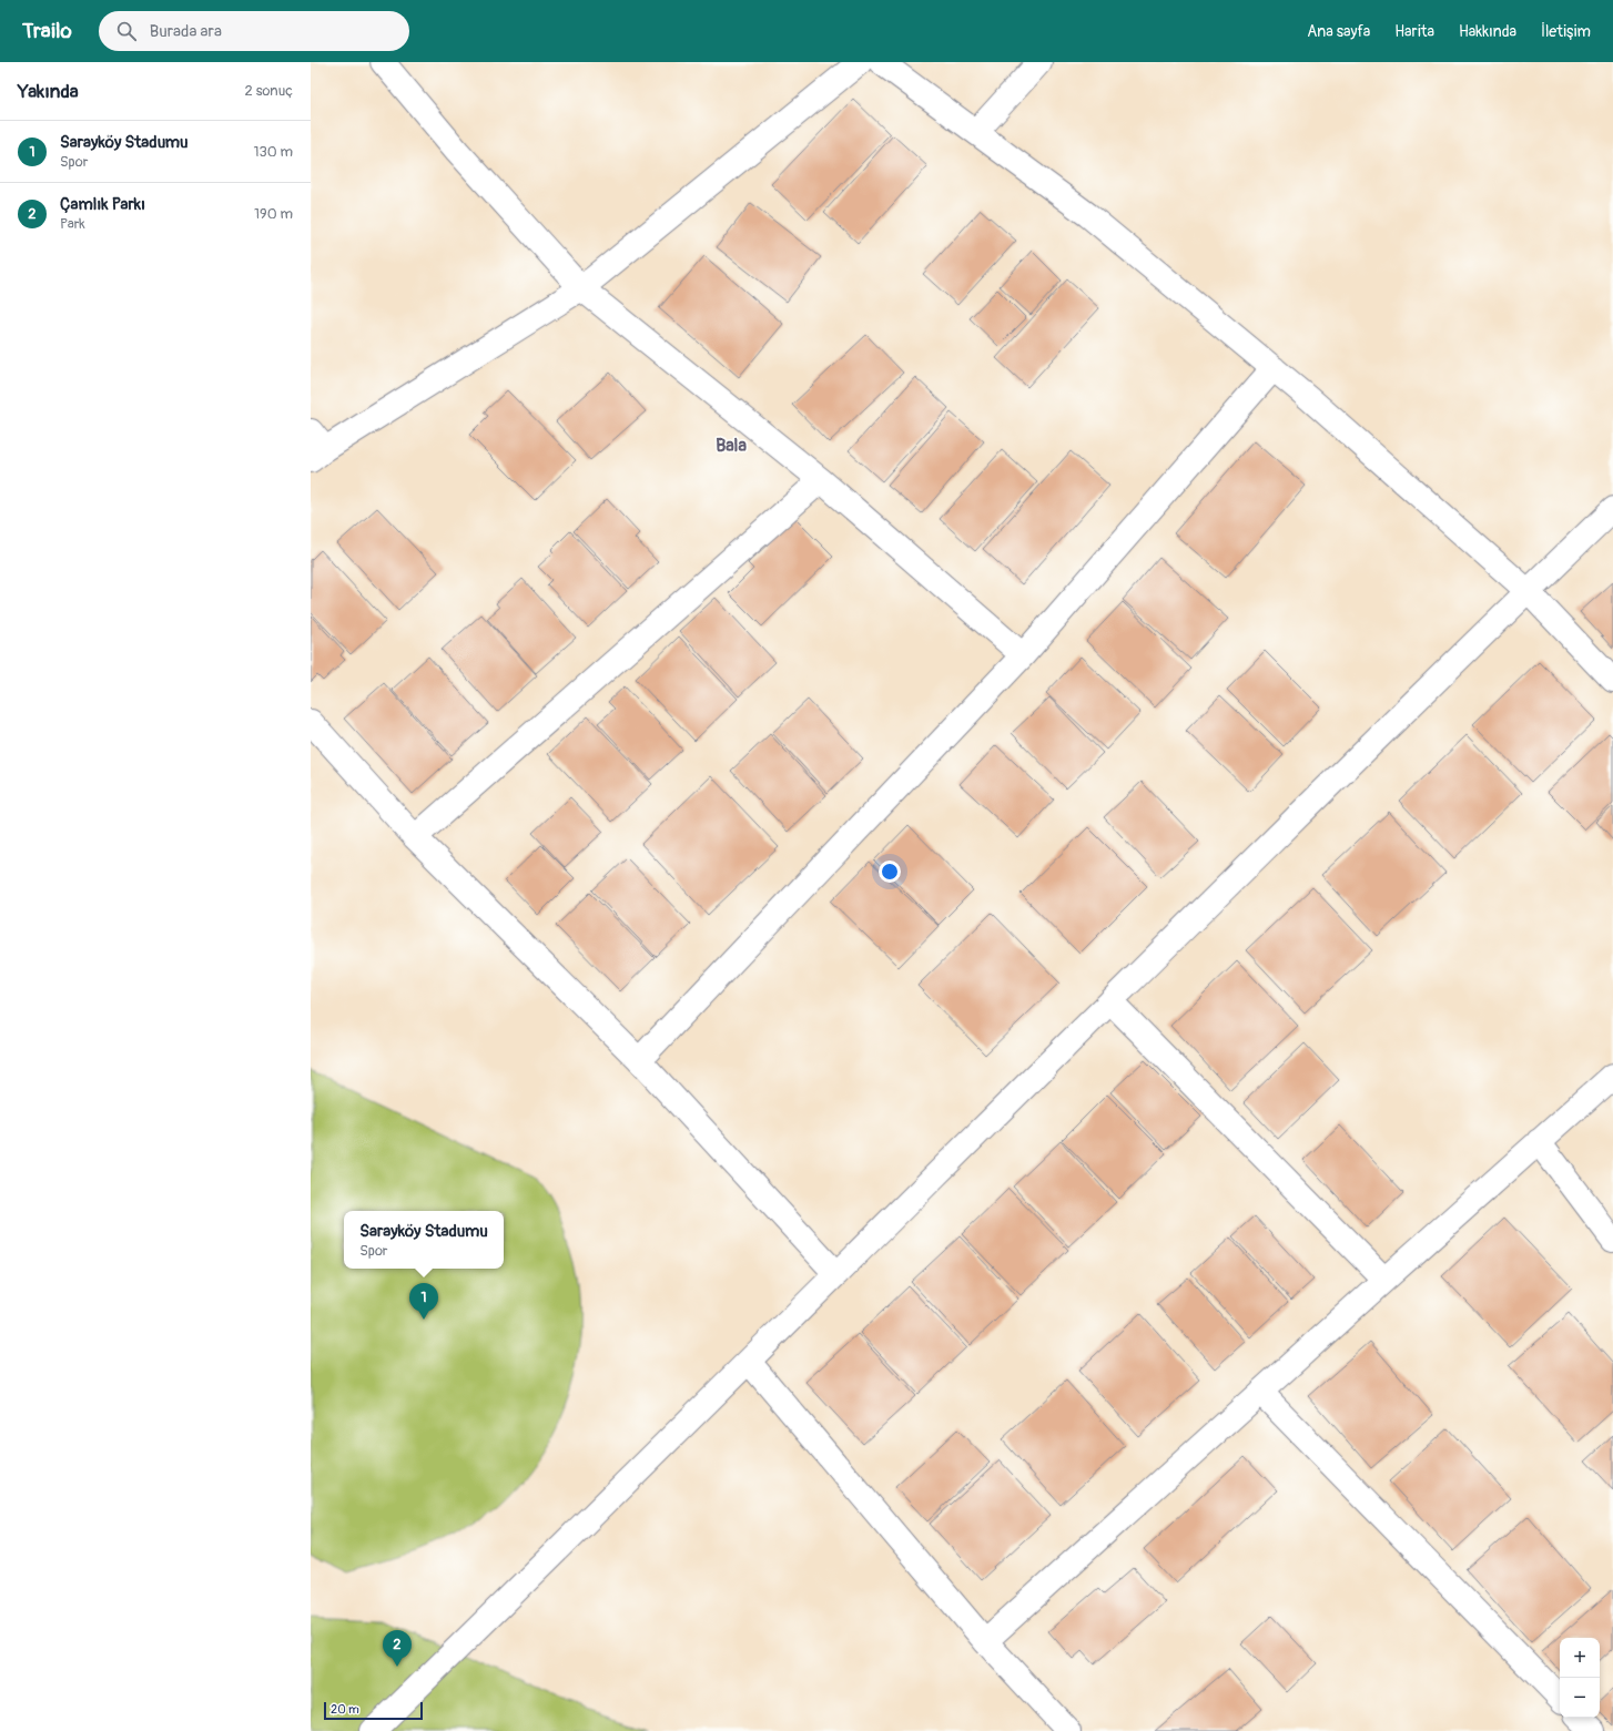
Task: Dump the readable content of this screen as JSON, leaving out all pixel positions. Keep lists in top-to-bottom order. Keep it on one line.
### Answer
{"districts":["Bala"],"scale_bar":"20 m","page":{"header":"Trailo","search":"Burada ara","nav":["Ana sayfa","Harita","Hakkında","İletişim"],"heading":["Yakında","2 sonuç"],"list":[{"mark":"1","name":"Sarayköy Stadumu","note":"Spor","value":"130 m"},{"mark":"2","name":"Çamlık Parkı","note":"Park","value":"190 m"}],"popup":["Sarayköy Stadumu","Spor"],"pins":["1","2"],"map_buttons":["+","−"],"scale":"20 m"}}
